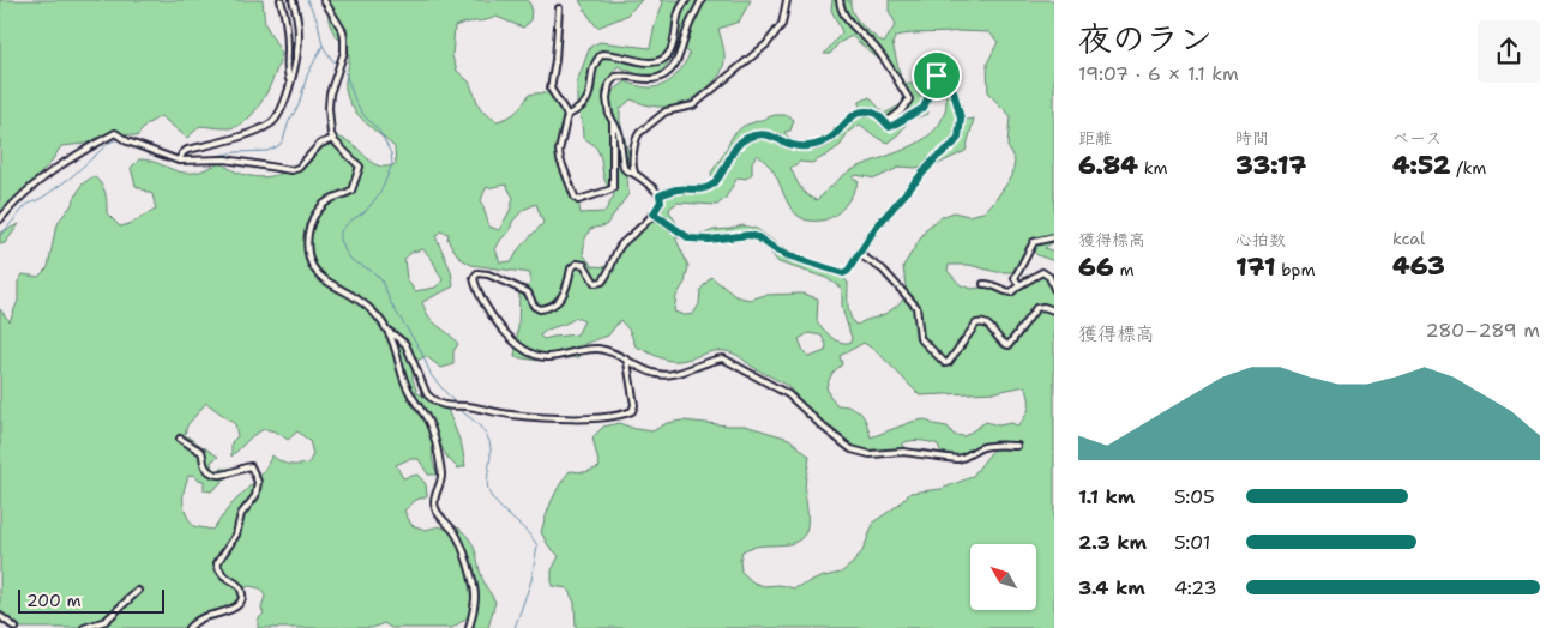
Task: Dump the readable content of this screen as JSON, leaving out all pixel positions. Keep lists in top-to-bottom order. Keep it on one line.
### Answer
{"scale_bar":"200 m","north":"top left","page":{"heading":["夜のラン","19:07 · 6 × 1.1 km"],"stats":[["距離","6.84 km"],["時間","33:17"],["ペース","4:52 /km"],["獲得標高","66 m"],["心拍数","171 bpm"],["kcal","463"]],"chart":["獲得標高","280–289 m"],"list":[{"name":"1.1 km","note":"5:05"},{"name":"2.3 km","note":"5:01"},{"name":"3.4 km","note":"4:23"}],"scale":"200 m"}}
